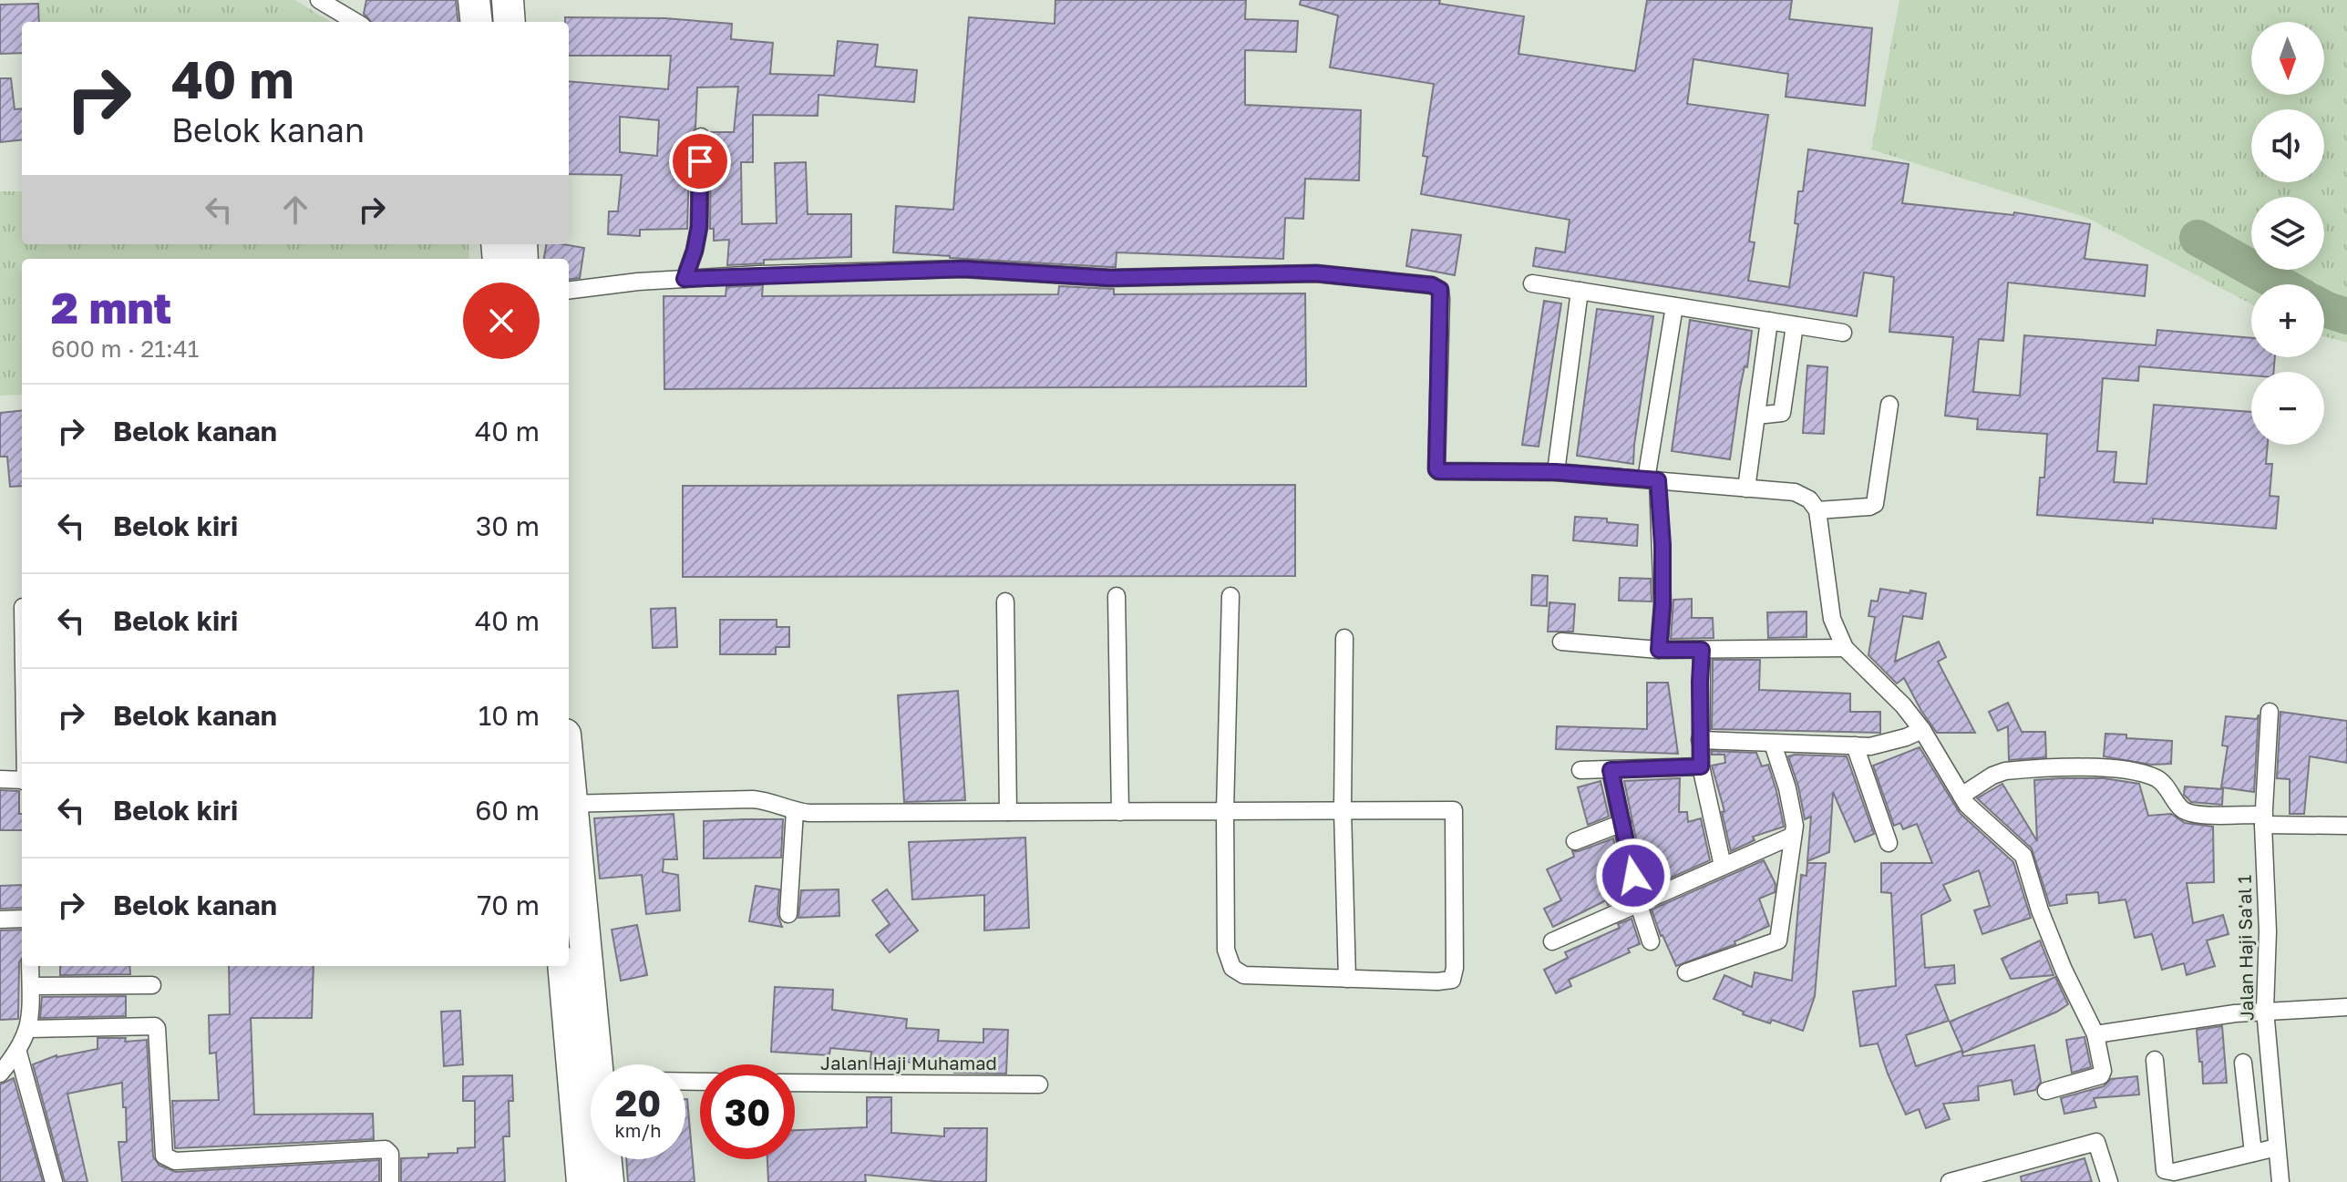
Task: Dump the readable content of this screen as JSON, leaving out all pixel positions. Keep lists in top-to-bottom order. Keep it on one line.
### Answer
{"streets":{"street":["Jalan Haji Sa'al 1","Jalan Haji Muhamad"]},"north":"bottom","page":{"map_buttons":["+","−"],"turn":["40 m","Belok kanan"],"heading":["2 mnt","600 m · 21:41"],"list":[{"name":"Belok kanan","value":"40 m"},{"name":"Belok kiri","value":"30 m"},{"name":"Belok kiri","value":"40 m"},{"name":"Belok kanan","value":"10 m"},{"name":"Belok kiri","value":"60 m"},{"name":"Belok kanan","value":"70 m"}],"speed":"20 km/h","limit":"30"}}
